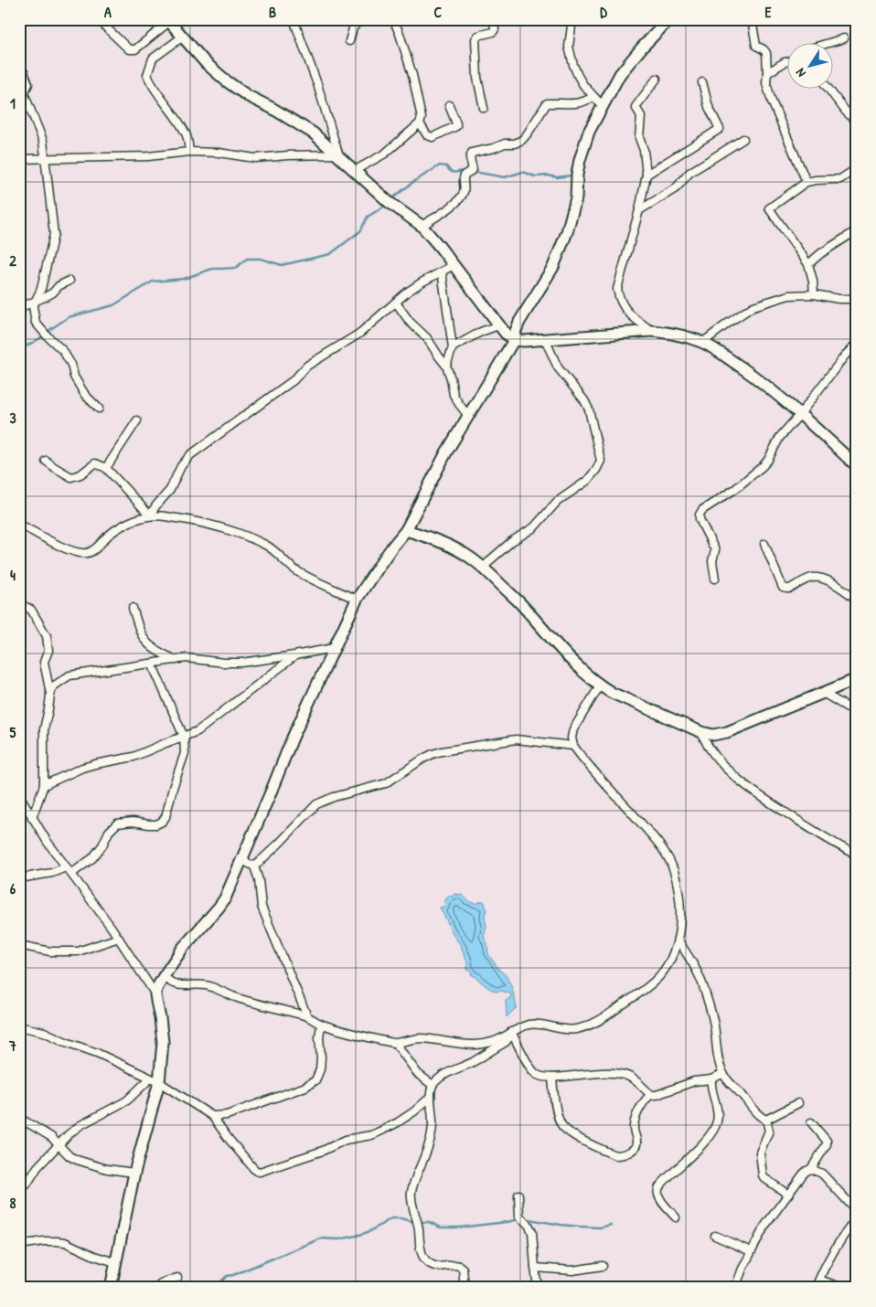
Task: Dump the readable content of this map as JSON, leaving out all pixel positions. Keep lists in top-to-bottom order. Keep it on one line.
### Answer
{"north":"bottom left","grid":{"columns":["A","B","C","D","E"],"rows":["1","2","3","4","5","6","7","8"]}}
